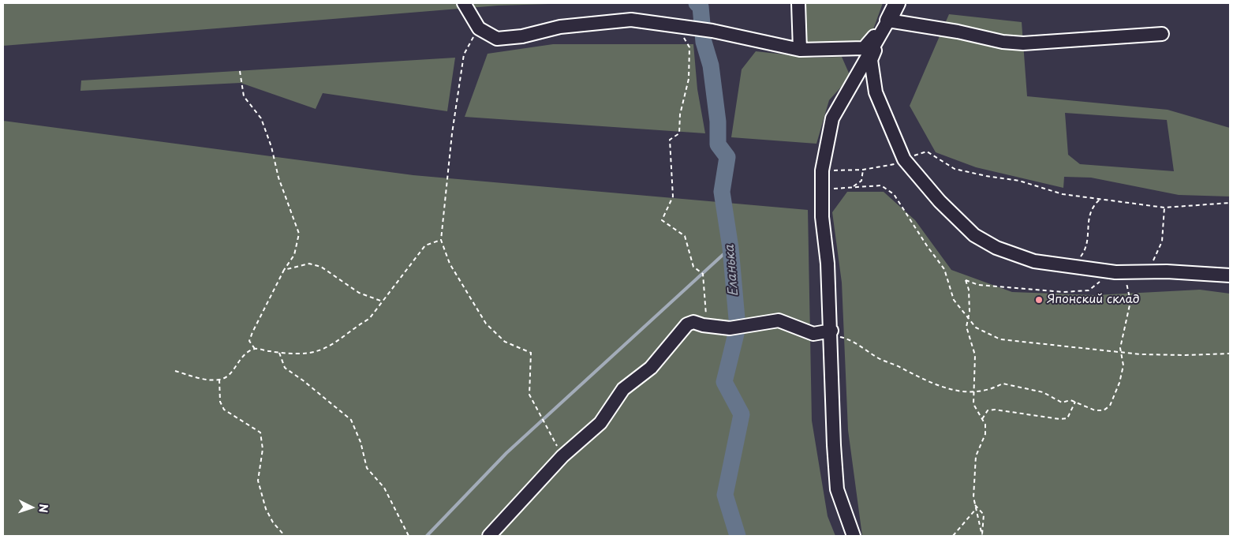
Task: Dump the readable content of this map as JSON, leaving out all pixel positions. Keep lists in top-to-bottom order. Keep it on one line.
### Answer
{"water":["Еланька"],"places":["Японский склад"],"north":"right"}
